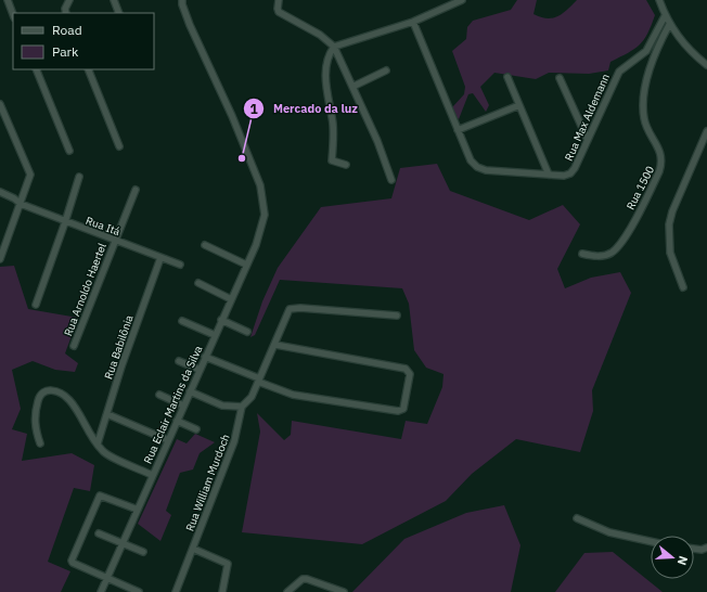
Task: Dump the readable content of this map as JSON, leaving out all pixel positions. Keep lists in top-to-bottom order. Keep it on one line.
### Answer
{"streets":{"street":["Rua Max Aldemann","Rua 1500","Rua Itá","Rua Arnoldo Haertel","Rua Babilônia","Rua Eclair Martins da Silva","Rua William Murdoch"]},"crossings":[["Rua Itá","Rua Arnoldo Haertel"],["Rua Itá","Rua Babilônia"]],"places":["Mercado da luz"],"legend":["Road","Park"],"north":"right"}
